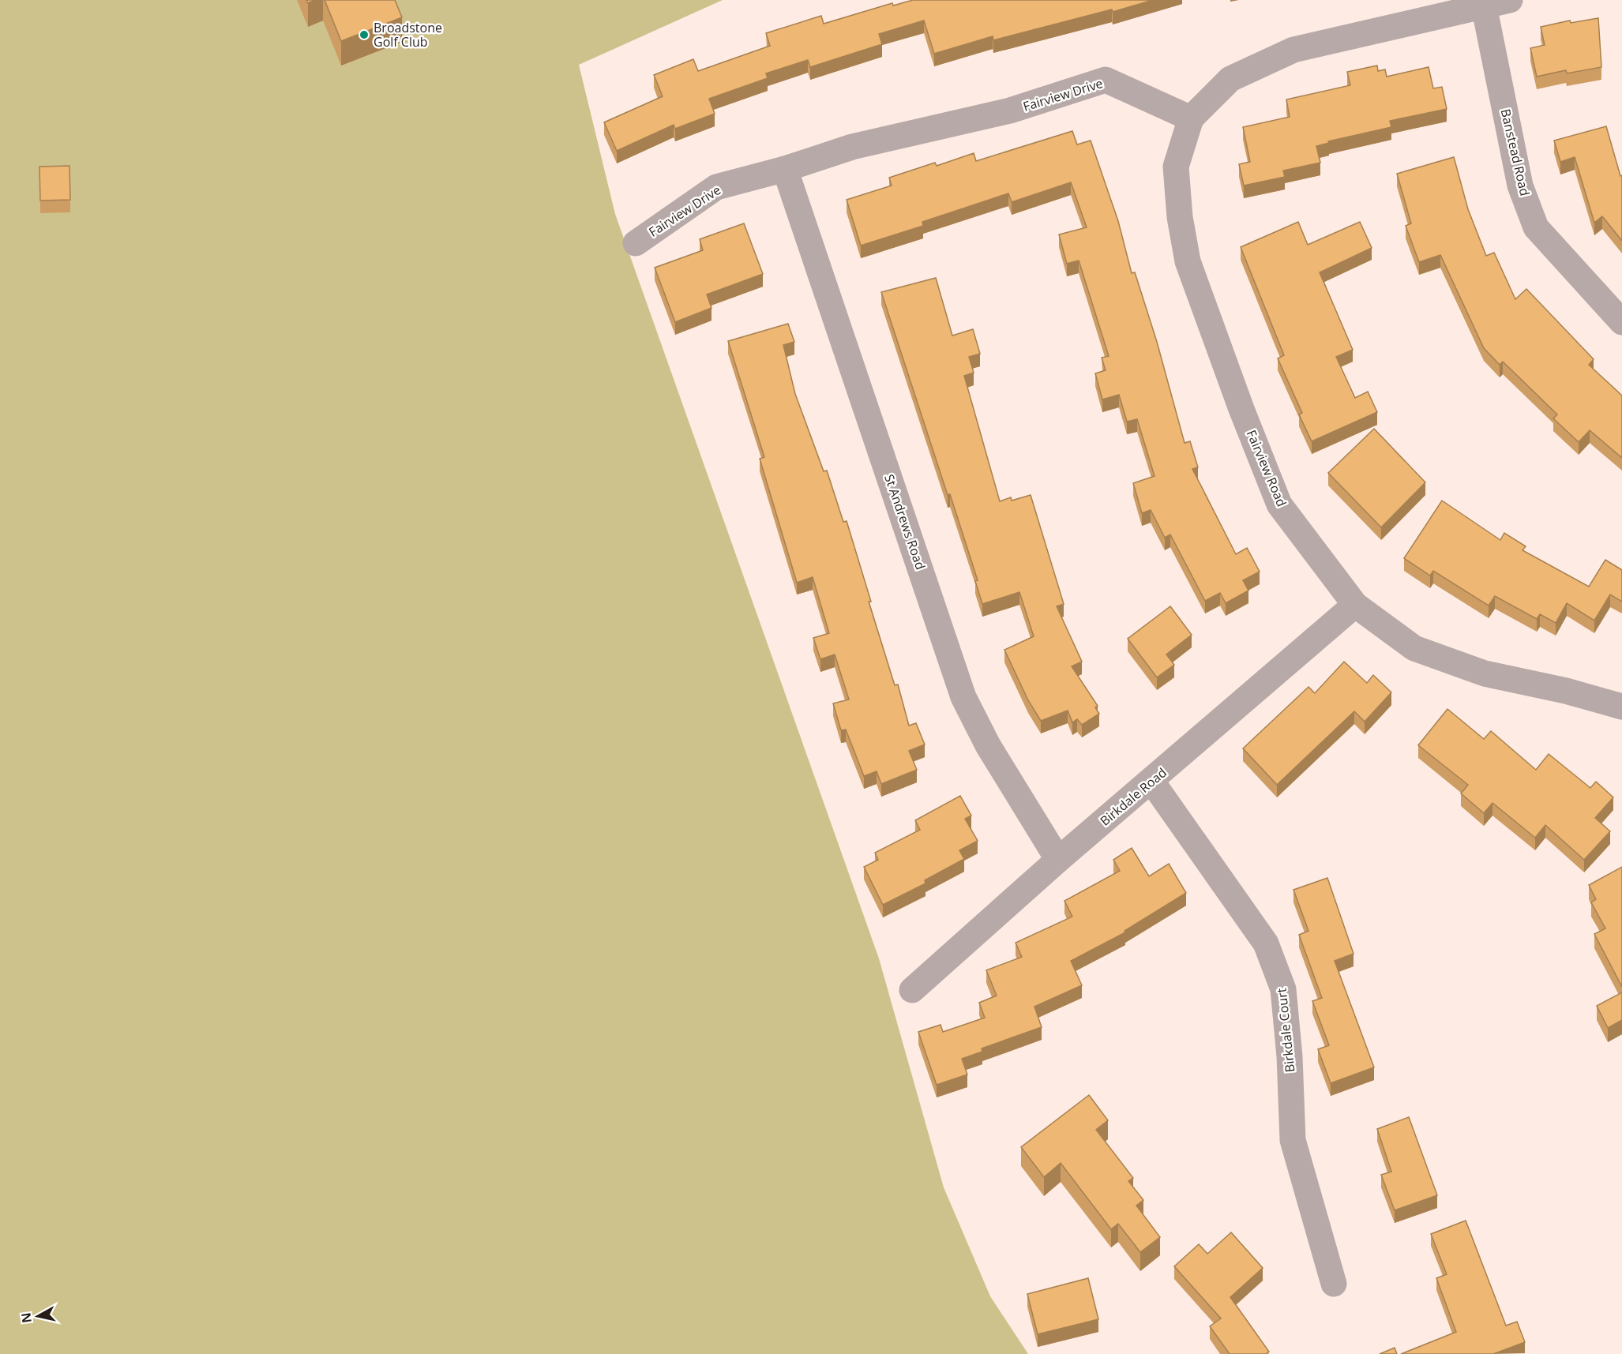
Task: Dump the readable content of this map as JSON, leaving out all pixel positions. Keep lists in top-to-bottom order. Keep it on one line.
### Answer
{"streets":{"street":["Fairview Drive","Banstead Road","Fairview Road","St Andrews Road","Birkdale Road","Birkdale Court"]},"crossings":[["Fairview Drive","Fairview Road"],["Fairview Drive","St Andrews Road"],["Fairview Road","Birkdale Road"],["St Andrews Road","Birkdale Road"],["Birkdale Road","Birkdale Court"]],"places":["Broadstone Golf Club"],"north":"left"}
